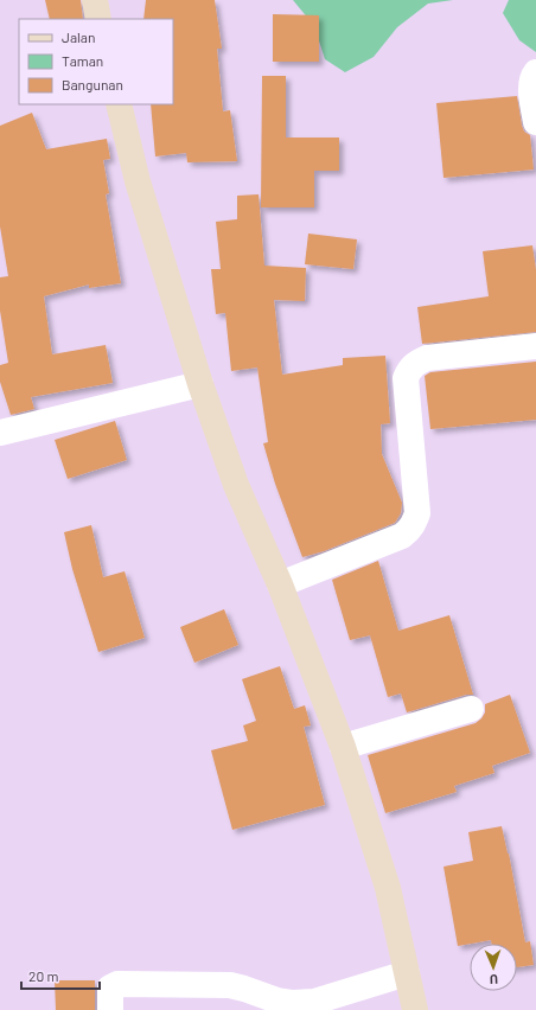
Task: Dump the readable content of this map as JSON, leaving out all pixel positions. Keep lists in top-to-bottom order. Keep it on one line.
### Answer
{"legend":["Jalan","Taman","Bangunan"],"scale_bar":"20 m","north":"bottom"}
